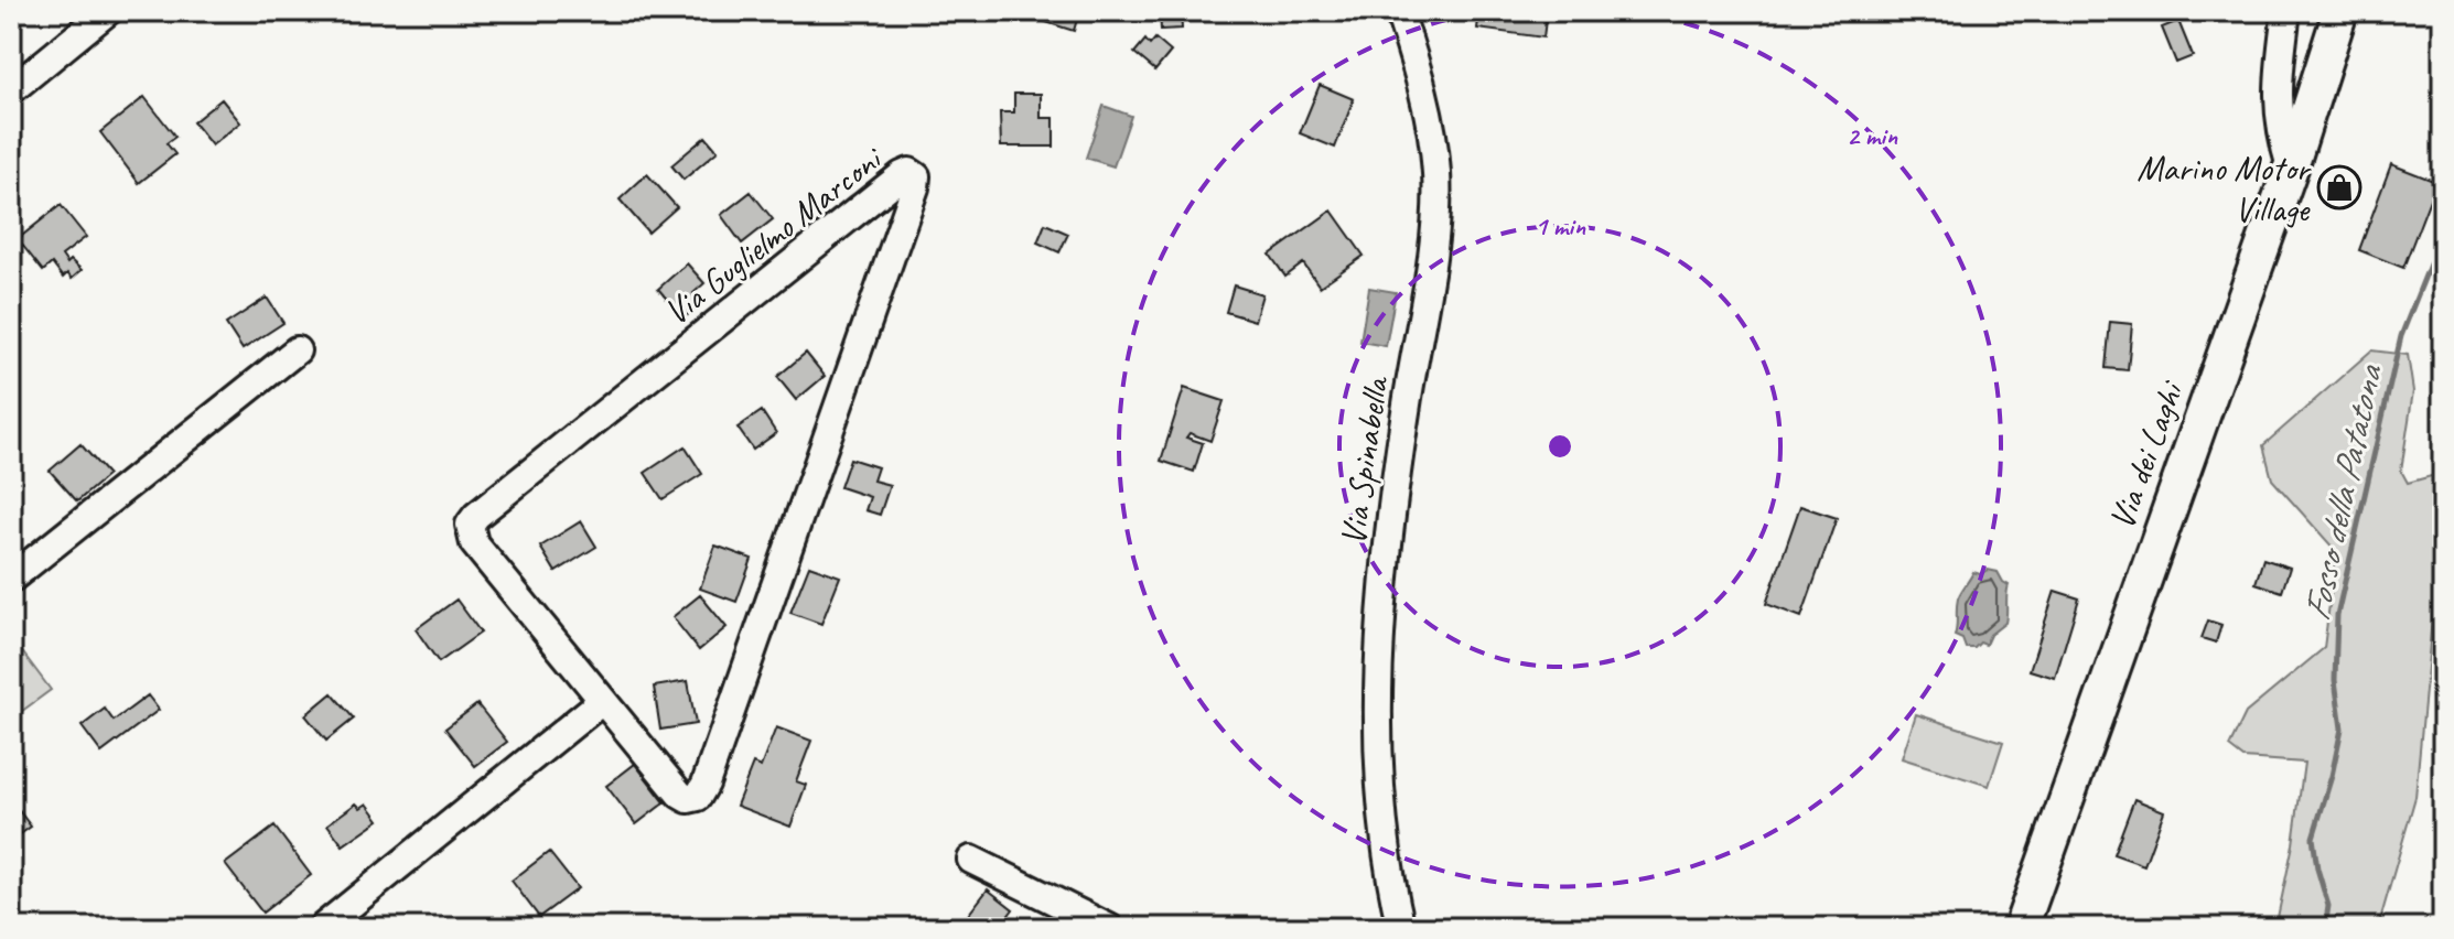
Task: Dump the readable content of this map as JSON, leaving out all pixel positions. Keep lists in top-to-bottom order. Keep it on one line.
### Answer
{"streets":{"main road":["Via dei Laghi"],"street":["Via Guglielmo Marconi","Via Spinabella"]},"water":["Fosso della Patatona"],"places":{"shop":["Marino Motor Village"]},"rings":["2 min","1 min"]}
